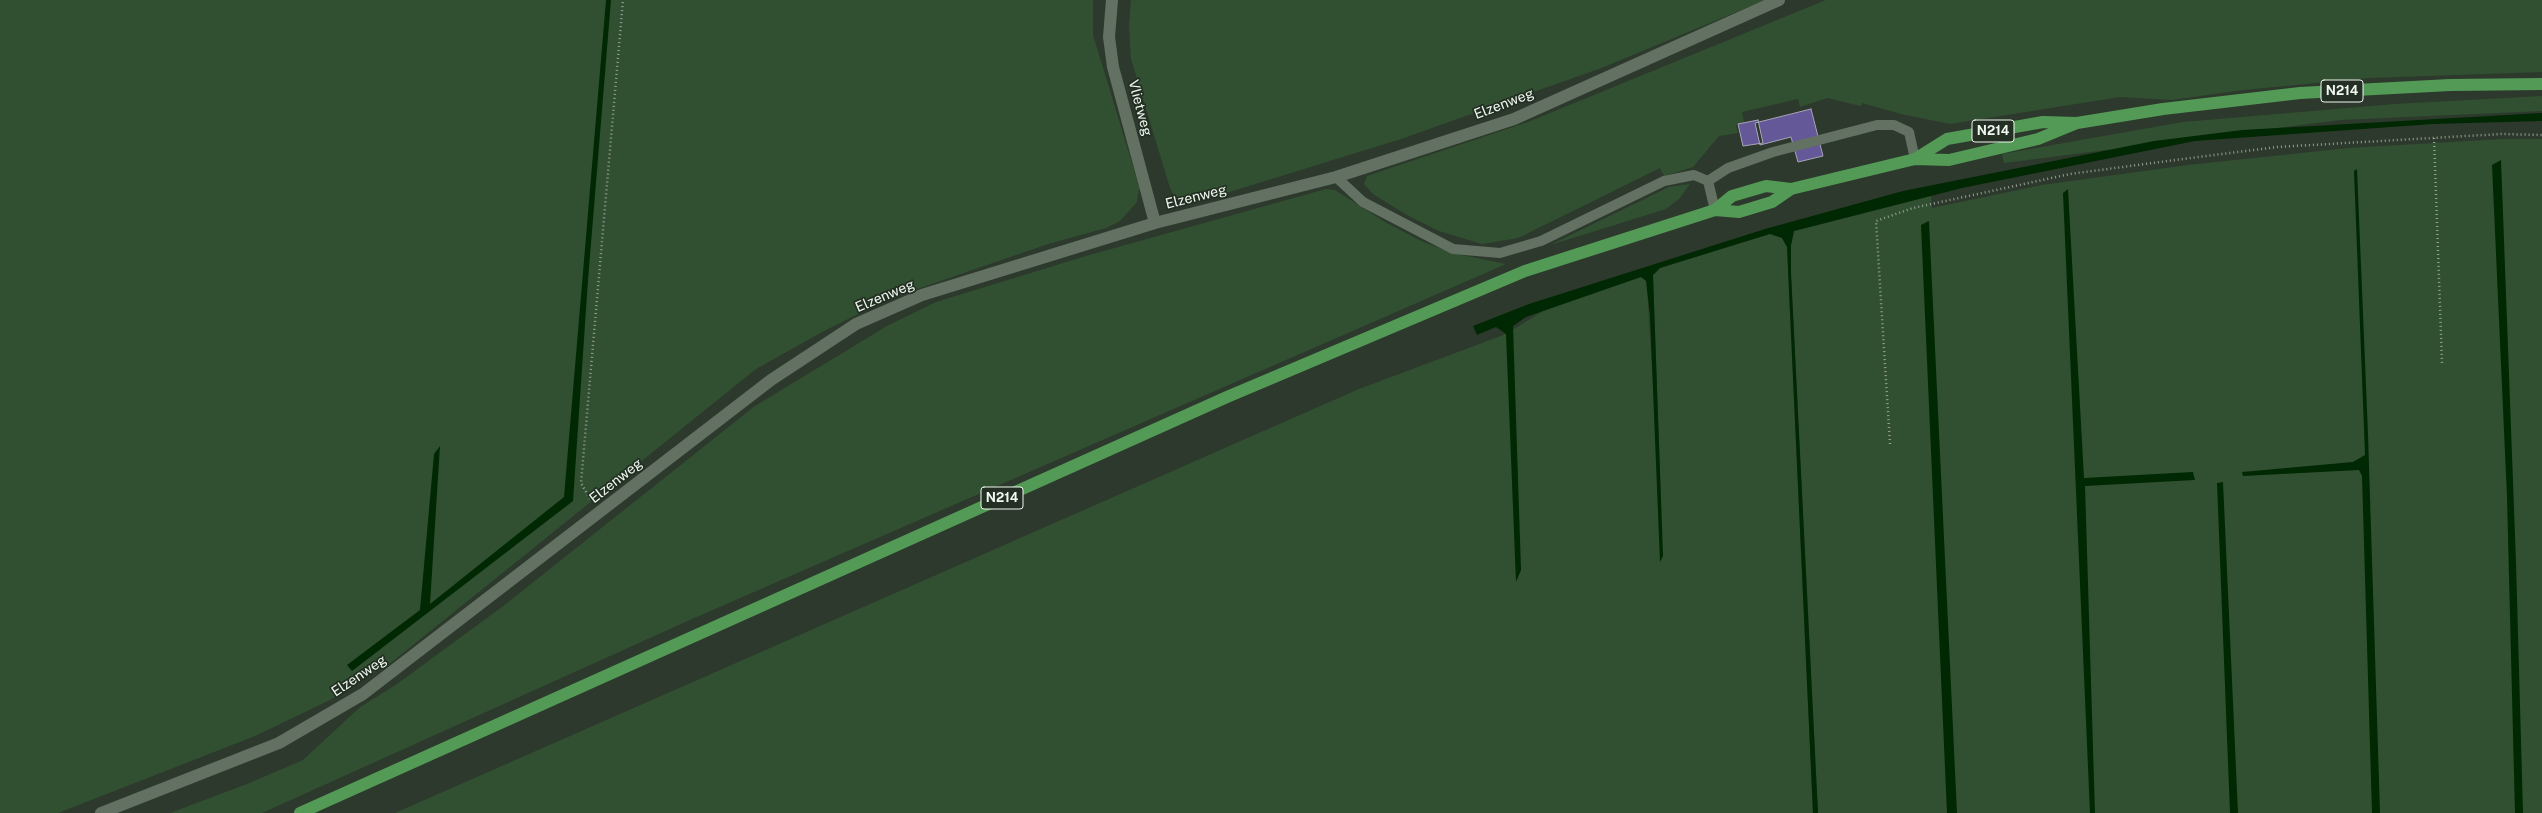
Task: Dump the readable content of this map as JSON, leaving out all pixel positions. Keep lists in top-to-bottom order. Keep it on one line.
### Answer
{"streets":{"main road":["N214"],"street":["Elzenweg","Vlietweg"]},"crossings":[["Elzenweg","Vlietweg"]]}
